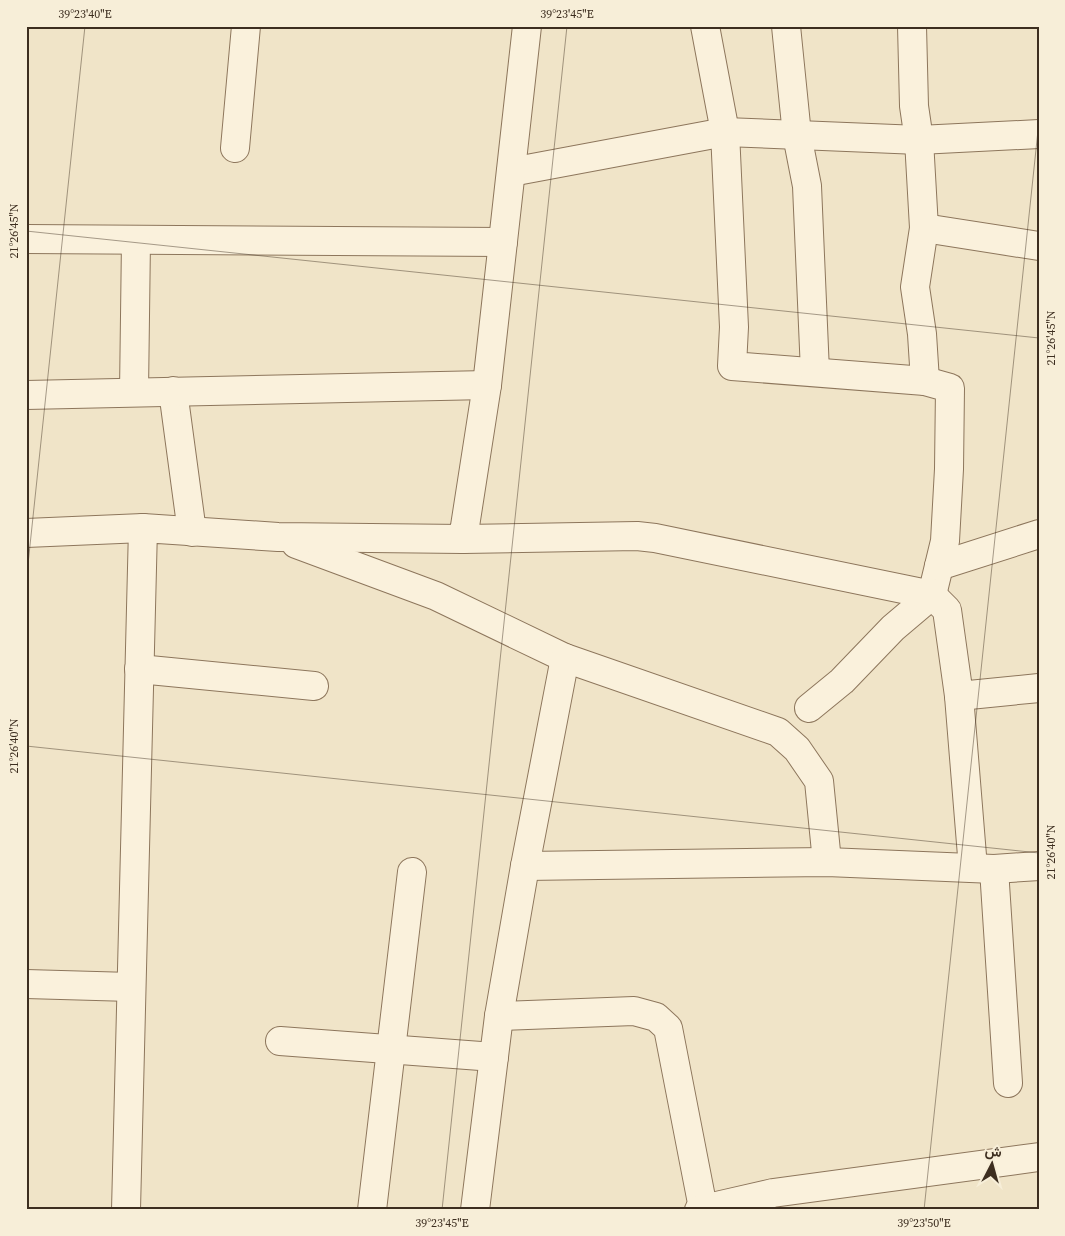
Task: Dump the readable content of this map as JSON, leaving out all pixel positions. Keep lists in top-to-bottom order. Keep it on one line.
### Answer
{"north":"top","coordinates":["39°23'40\"E","39°23'45\"E","21°26'45\"N","21°26'40\"N","39°23'50\"E"]}
